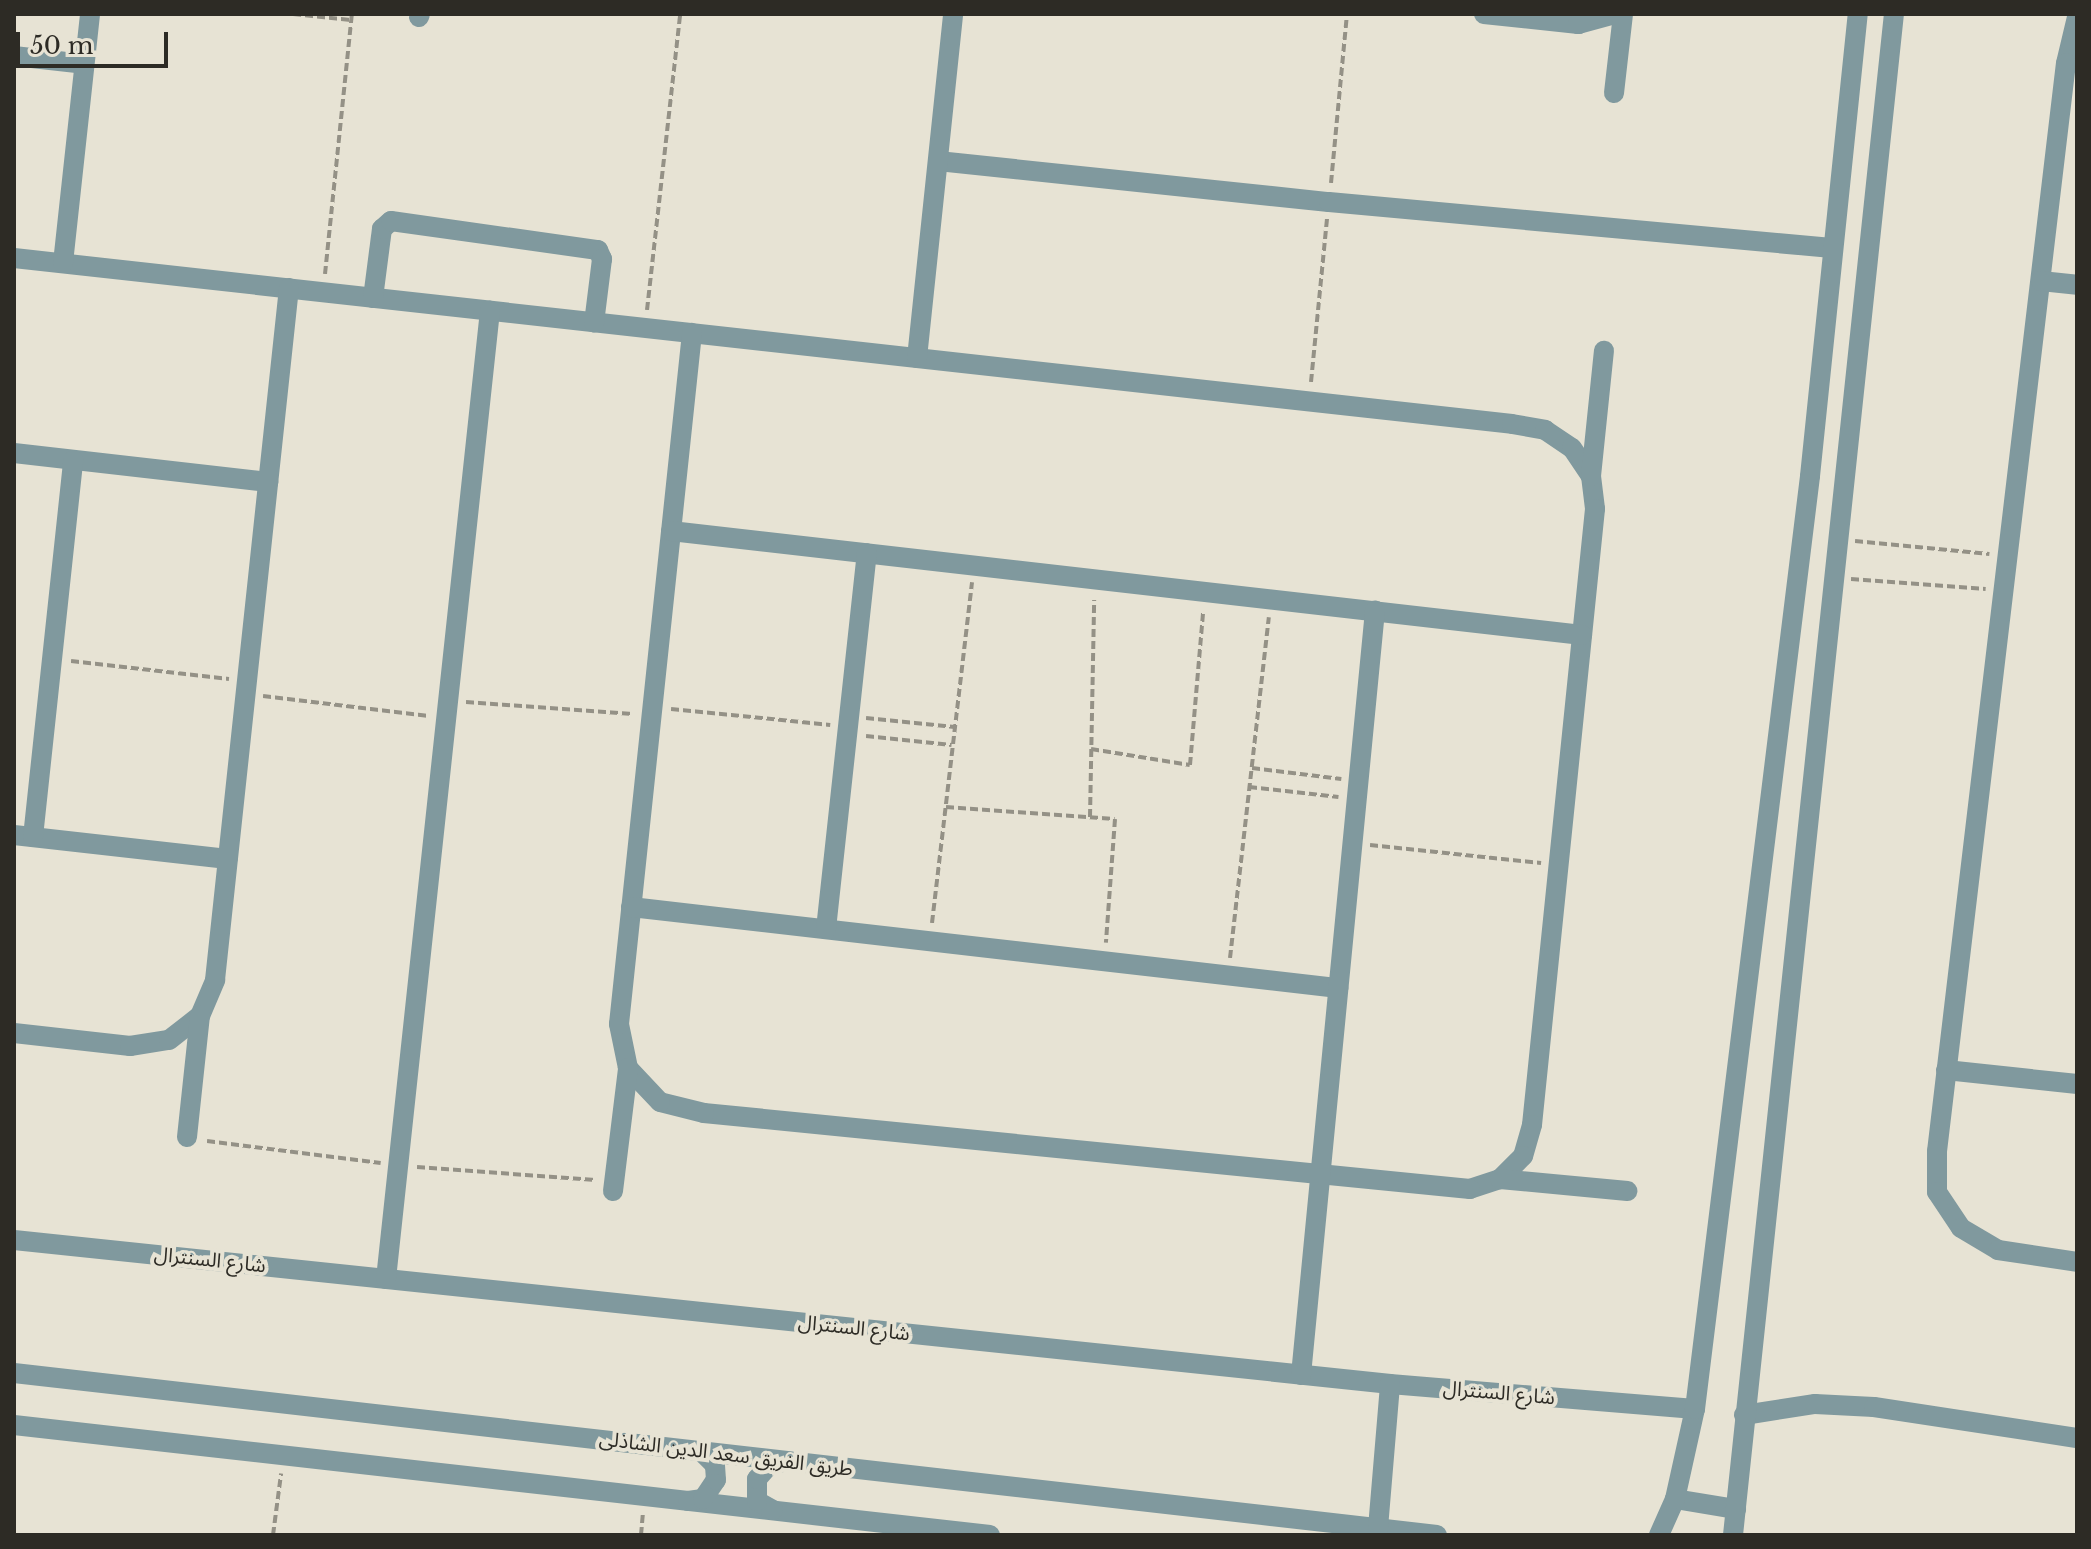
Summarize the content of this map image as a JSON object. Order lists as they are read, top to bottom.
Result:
{
  "streets": {
    "street": ["شارع السنترال", "طريق الفريق سعد الدين الشاذلى"]
  },
  "scale_bar": "50 m"
}
